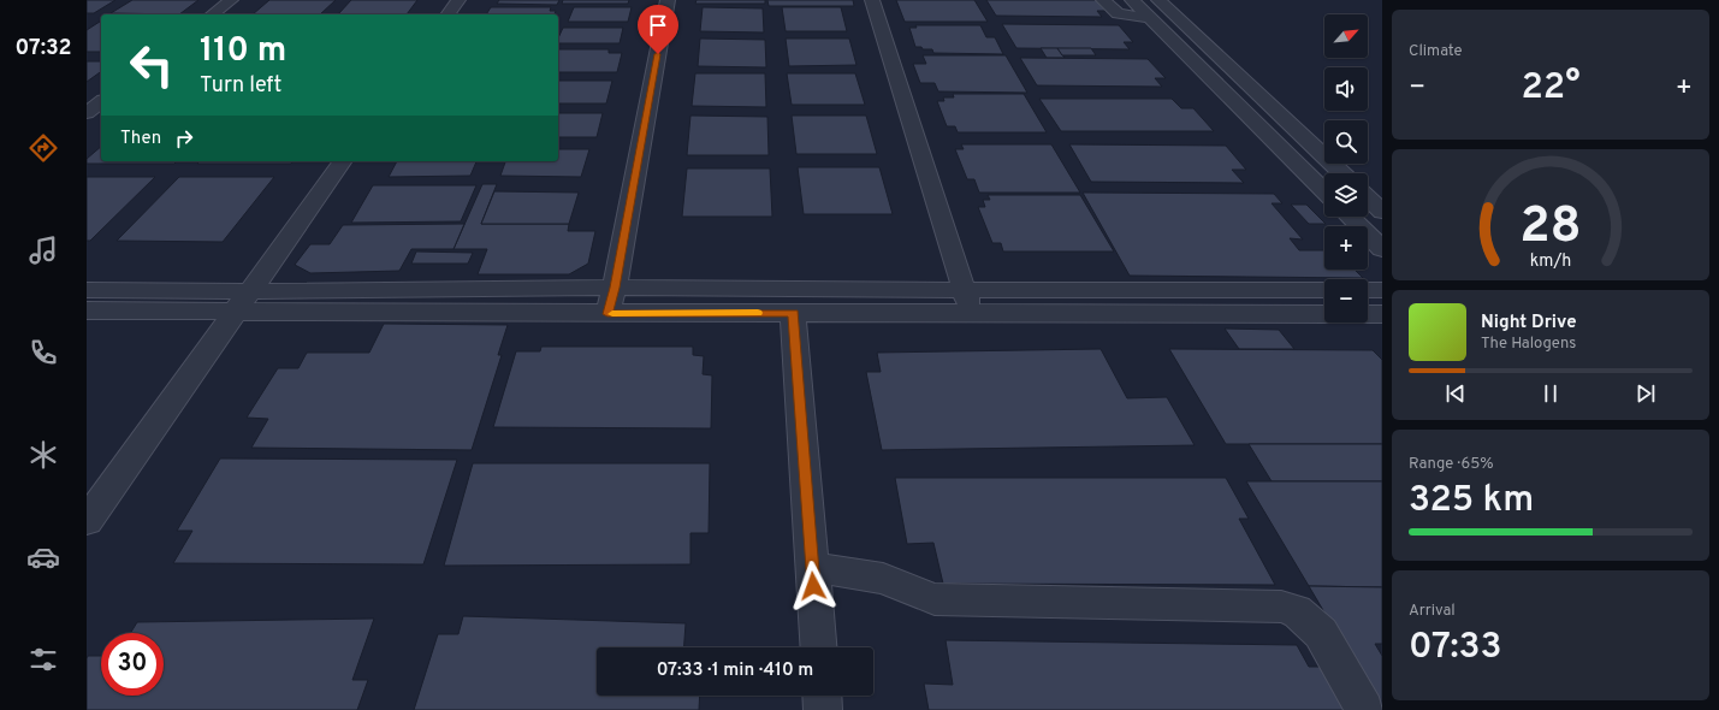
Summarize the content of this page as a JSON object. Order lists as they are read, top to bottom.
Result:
{
  "north": "top right",
  "page": {
    "tabs": "07:32",
    "tile": [
      "Climate",
      ["Range · 65%", "325 km"],
      ["Arrival", "07:33"]
    ],
    "map_buttons": ["+", "−"],
    "turn": ["110 m", "Turn left"],
    "heat": ["−", "22°", "+"],
    "then": "Then",
    "song": ["Night Drive", "The Halogens"],
    "limit": "30",
    "trip": "07:33 · 1 min · 410 m",
    "gauge": ["28", "km/h"]
  }
}
